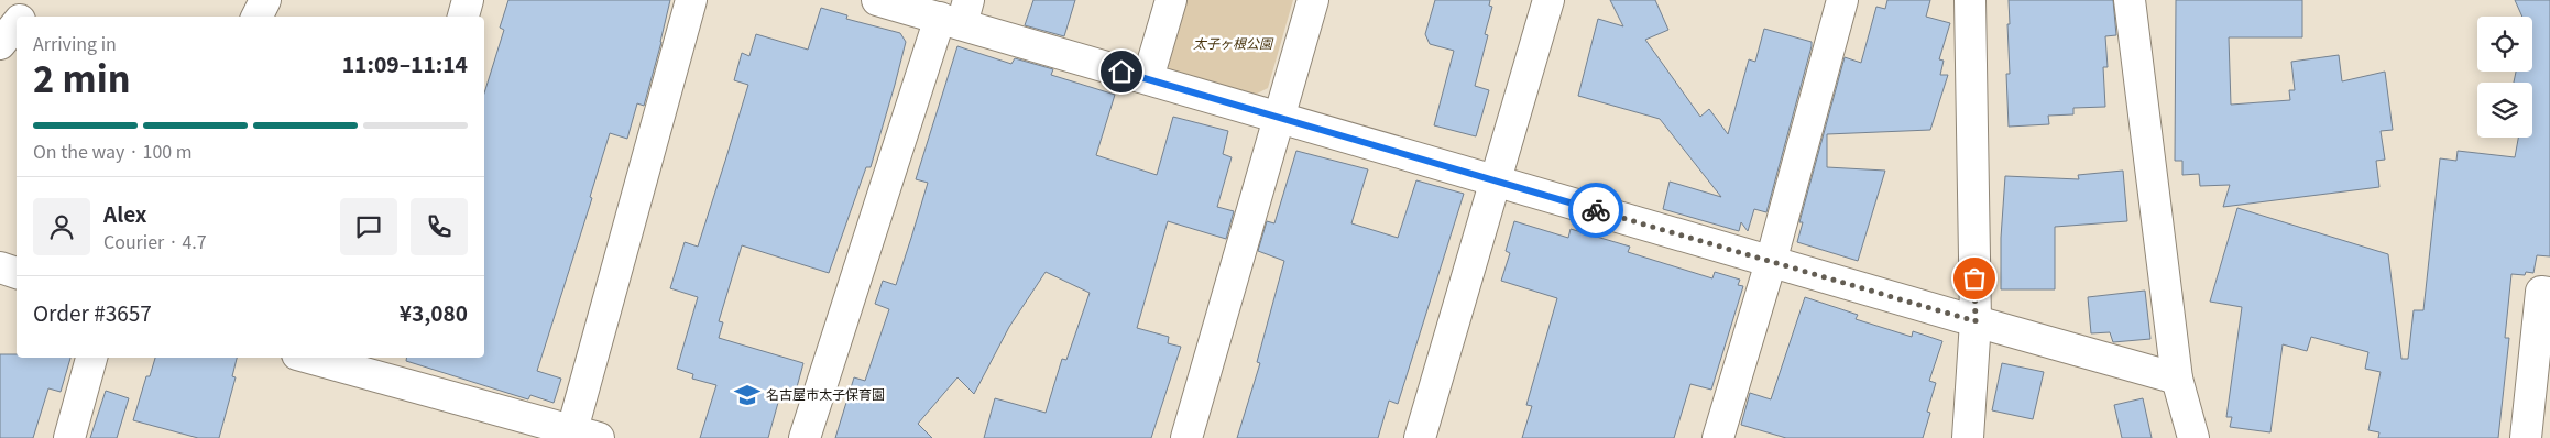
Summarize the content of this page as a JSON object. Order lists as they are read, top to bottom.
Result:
{
  "parks": ["太子ヶ根公園"],
  "places": {
    "school or university": ["名古屋市太子保育園"]
  },
  "page": {
    "heading": ["2 min", "Arriving in", "11:09–11:14"],
    "panel": [
      "Alex",
      "Courier · 4.7",
      "Order #3657",
      "¥3,080"
    ],
    "bar": "On the way · 100 m"
  }
}
